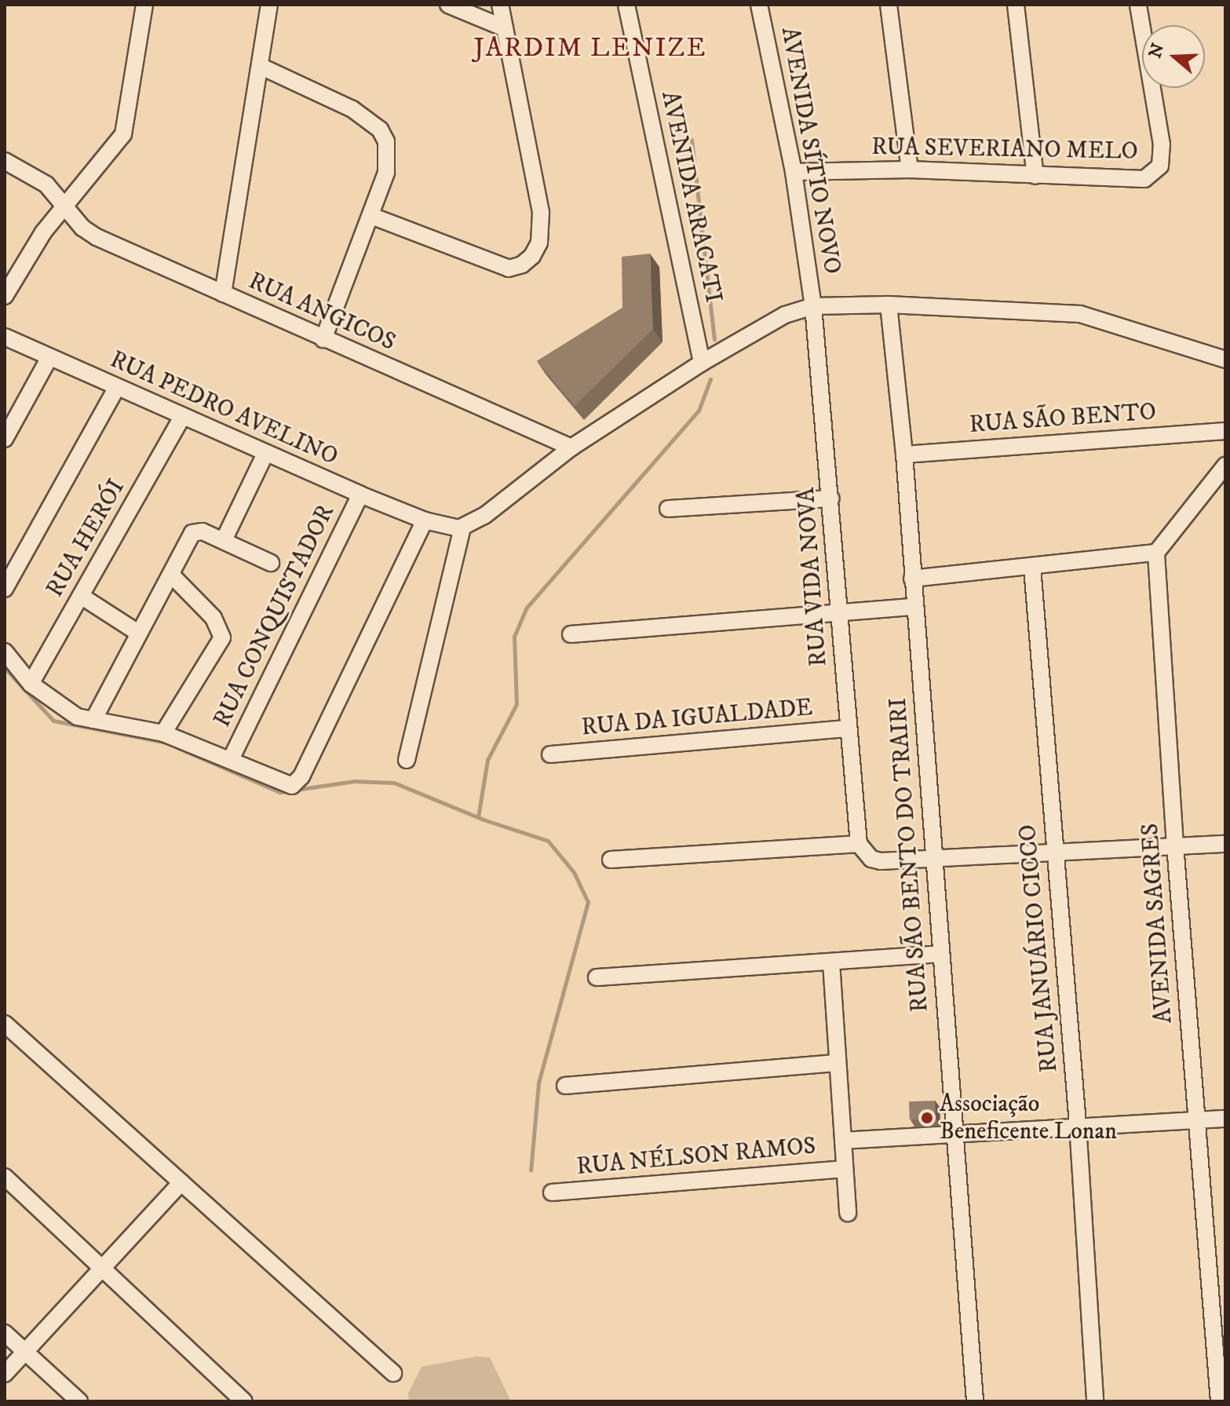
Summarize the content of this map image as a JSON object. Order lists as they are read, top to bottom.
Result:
{
  "streets": {
    "street": [
      "RUA SEVERIANO MELO",
      "AVENIDA SÍTIO NOVO",
      "AVENIDA ARACATI",
      "RUA ANGICOS",
      "RUA PEDRO AVELINO",
      "RUA SÃO BENTO",
      "RUA HERÓI",
      "RUA VIDA NOVA",
      "RUA CONQUISTADOR",
      "RUA DA IGUALDADE",
      "RUA SÃO BENTO DO TRAIRI",
      "AVENIDA SAGRES",
      "RUA JANUÁRIO CICCO",
      "RUA NÉLSON RAMOS"
    ]
  },
  "crossings": [
    ["RUA SEVERIANO MELO", "AVENIDA SÍTIO NOVO"],
    ["AVENIDA SÍTIO NOVO", "RUA VIDA NOVA"],
    ["RUA PEDRO AVELINO", "RUA HERÓI"],
    ["RUA PEDRO AVELINO", "RUA CONQUISTADOR"],
    ["RUA SÃO BENTO", "RUA SÃO BENTO DO TRAIRI"],
    ["RUA VIDA NOVA", "RUA DA IGUALDADE"]
  ],
  "districts": ["JARDIM LENIZE"],
  "places": ["Associação Beneficente Lonan"],
  "north": "left"
}
